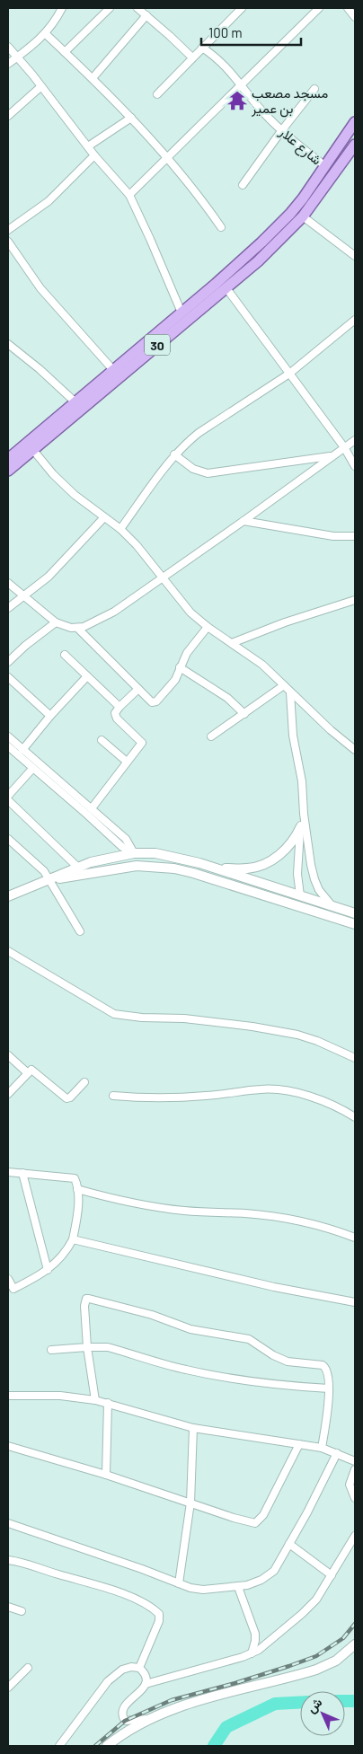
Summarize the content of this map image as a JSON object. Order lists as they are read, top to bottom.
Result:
{
  "streets": {
    "main road": ["30"],
    "street": ["شارع علار"]
  },
  "crossings": [
    ["شارع علار", "30"]
  ],
  "places": {
    "temple": ["مسجد مصعب بن عمير"]
  },
  "scale_bar": "100 m",
  "north": "top left"
}
